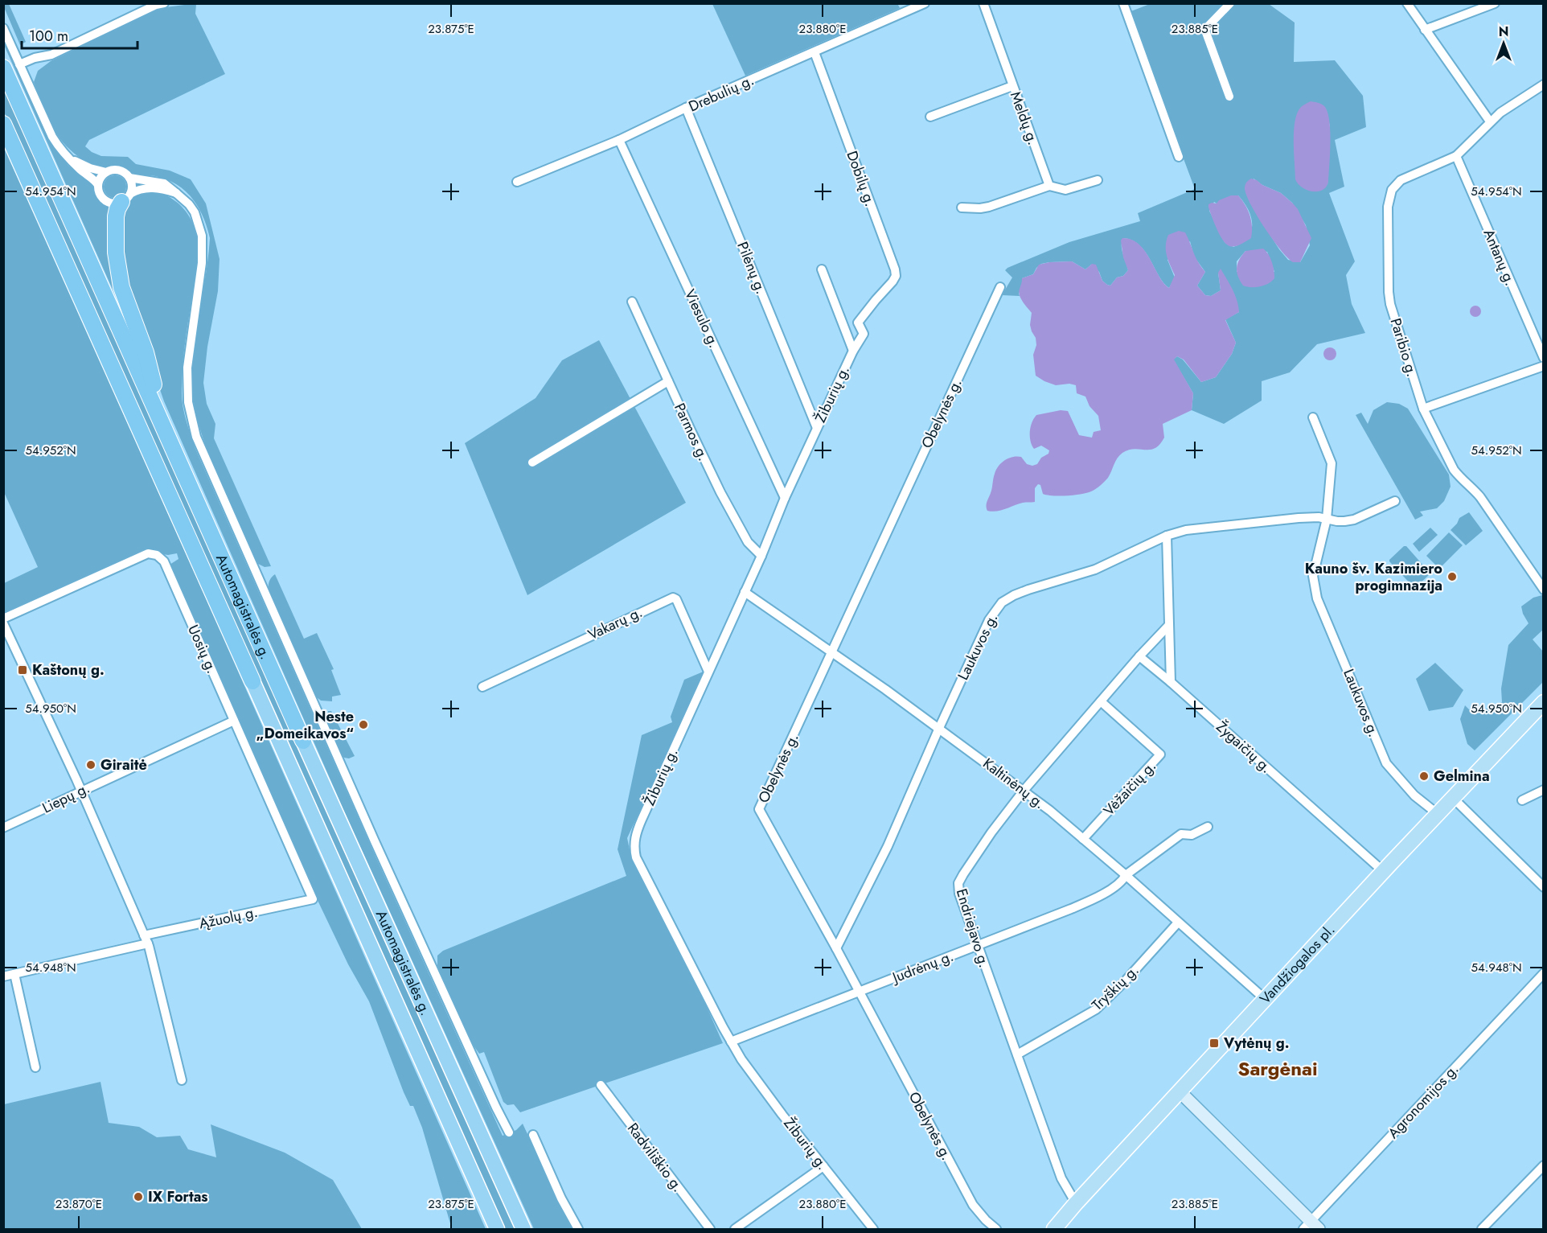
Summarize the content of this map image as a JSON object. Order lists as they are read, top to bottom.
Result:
{
  "streets": {
    "highway": ["Automagistralės g."],
    "main road": ["Vandžiogalos pl."],
    "street": [
      "Drebulių g.",
      "Meldų g.",
      "Dobilų g.",
      "Antanų g.",
      "Pilėnų g.",
      "Viesulo g.",
      "Paribio g.",
      "Žiburių g.",
      "Obelynės g.",
      "Parmos g.",
      "Vakarų g.",
      "Laukuvos g.",
      "Uosių g.",
      "Žygaičių g.",
      "Kaltinėnų g.",
      "Vėžaičių g.",
      "Liepų g.",
      "Ąžuolų g.",
      "Endriejavo g.",
      "Judrėnų g.",
      "Tryškių g.",
      "Agronomijos g.",
      "Radviliškio g."
    ]
  },
  "crossings": [
    ["Drebulių g.", "Dobilų g."],
    ["Drebulių g.", "Pilėnų g."],
    ["Drebulių g.", "Viesulo g."],
    ["Dobilų g.", "Žiburių g."],
    ["Antanų g.", "Paribio g."],
    ["Pilėnų g.", "Žiburių g."],
    ["Viesulo g.", "Žiburių g."],
    ["Žiburių g.", "Parmos g."],
    ["Žiburių g.", "Vakarų g."],
    ["Žiburių g.", "Kaltinėnų g."],
    ["Žiburių g.", "Judrėnų g."],
    ["Obelynės g.", "Laukuvos g."],
    ["Obelynės g.", "Kaltinėnų g."],
    ["Obelynės g.", "Judrėnų g."],
    ["Laukuvos g.", "Kaltinėnų g."],
    ["Laukuvos g.", "Vandžiogalos pl."],
    ["Uosių g.", "Liepų g."],
    ["Uosių g.", "Ąžuolų g."],
    ["Žygaičių g.", "Endriejavo g."],
    ["Žygaičių g.", "Vandžiogalos pl."],
    ["Kaltinėnų g.", "Vėžaičių g."],
    ["Kaltinėnų g.", "Endriejavo g."],
    ["Kaltinėnų g.", "Vandžiogalos pl."],
    ["Kaltinėnų g.", "Judrėnų g."],
    ["Kaltinėnų g.", "Tryškių g."],
    ["Vėžaičių g.", "Endriejavo g."],
    ["Endriejavo g.", "Vandžiogalos pl."],
    ["Endriejavo g.", "Judrėnų g."],
    ["Endriejavo g.", "Tryškių g."]
  ],
  "districts": ["Sargėnai"],
  "places": {
    "other": [
      "Kauno šv. Kazimiero progimnazija",
      "Neste „Domeikavos“",
      "Giraitė",
      "Gelmina",
      "IX Fortas"
    ],
    "transit": ["Kaštonų g.", "Vytėnų g."]
  },
  "scale_bar": "100 m",
  "north": "top",
  "coordinates": [
    "23.875°E",
    "23.880°E",
    "23.885°E",
    "54.954°N",
    "54.952°N",
    "54.950°N",
    "54.948°N",
    "23.870°E"
  ]
}
